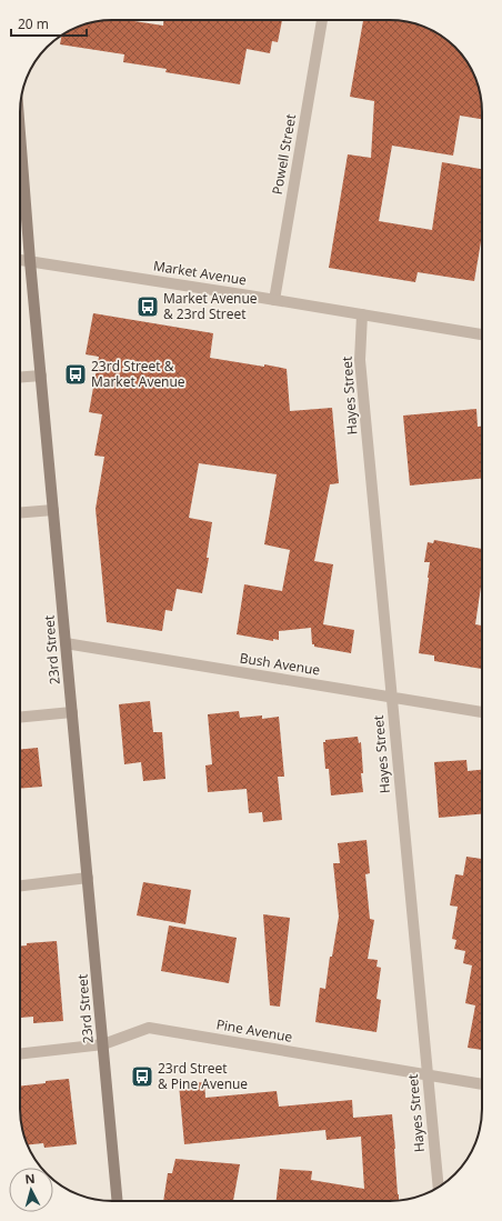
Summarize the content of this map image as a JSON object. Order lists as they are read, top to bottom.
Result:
{
  "streets": {
    "main road": ["23rd Street"],
    "street": [
      "Powell Street",
      "Market Avenue",
      "Hayes Street",
      "Bush Avenue",
      "Pine Avenue"
    ]
  },
  "crossings": [
    ["Powell Street", "Market Avenue"],
    ["Market Avenue", "Hayes Street"],
    ["Market Avenue", "23rd Street"],
    ["Hayes Street", "Bush Avenue"],
    ["Hayes Street", "Pine Avenue"],
    ["23rd Street", "Bush Avenue"],
    ["23rd Street", "Pine Avenue"]
  ],
  "places": {
    "bus stop": ["Market Avenue & 23rd Street", "23rd Street & Market Avenue", "23rd Street & Pine Avenue"]
  },
  "scale_bar": "20 m",
  "north": "top"
}
